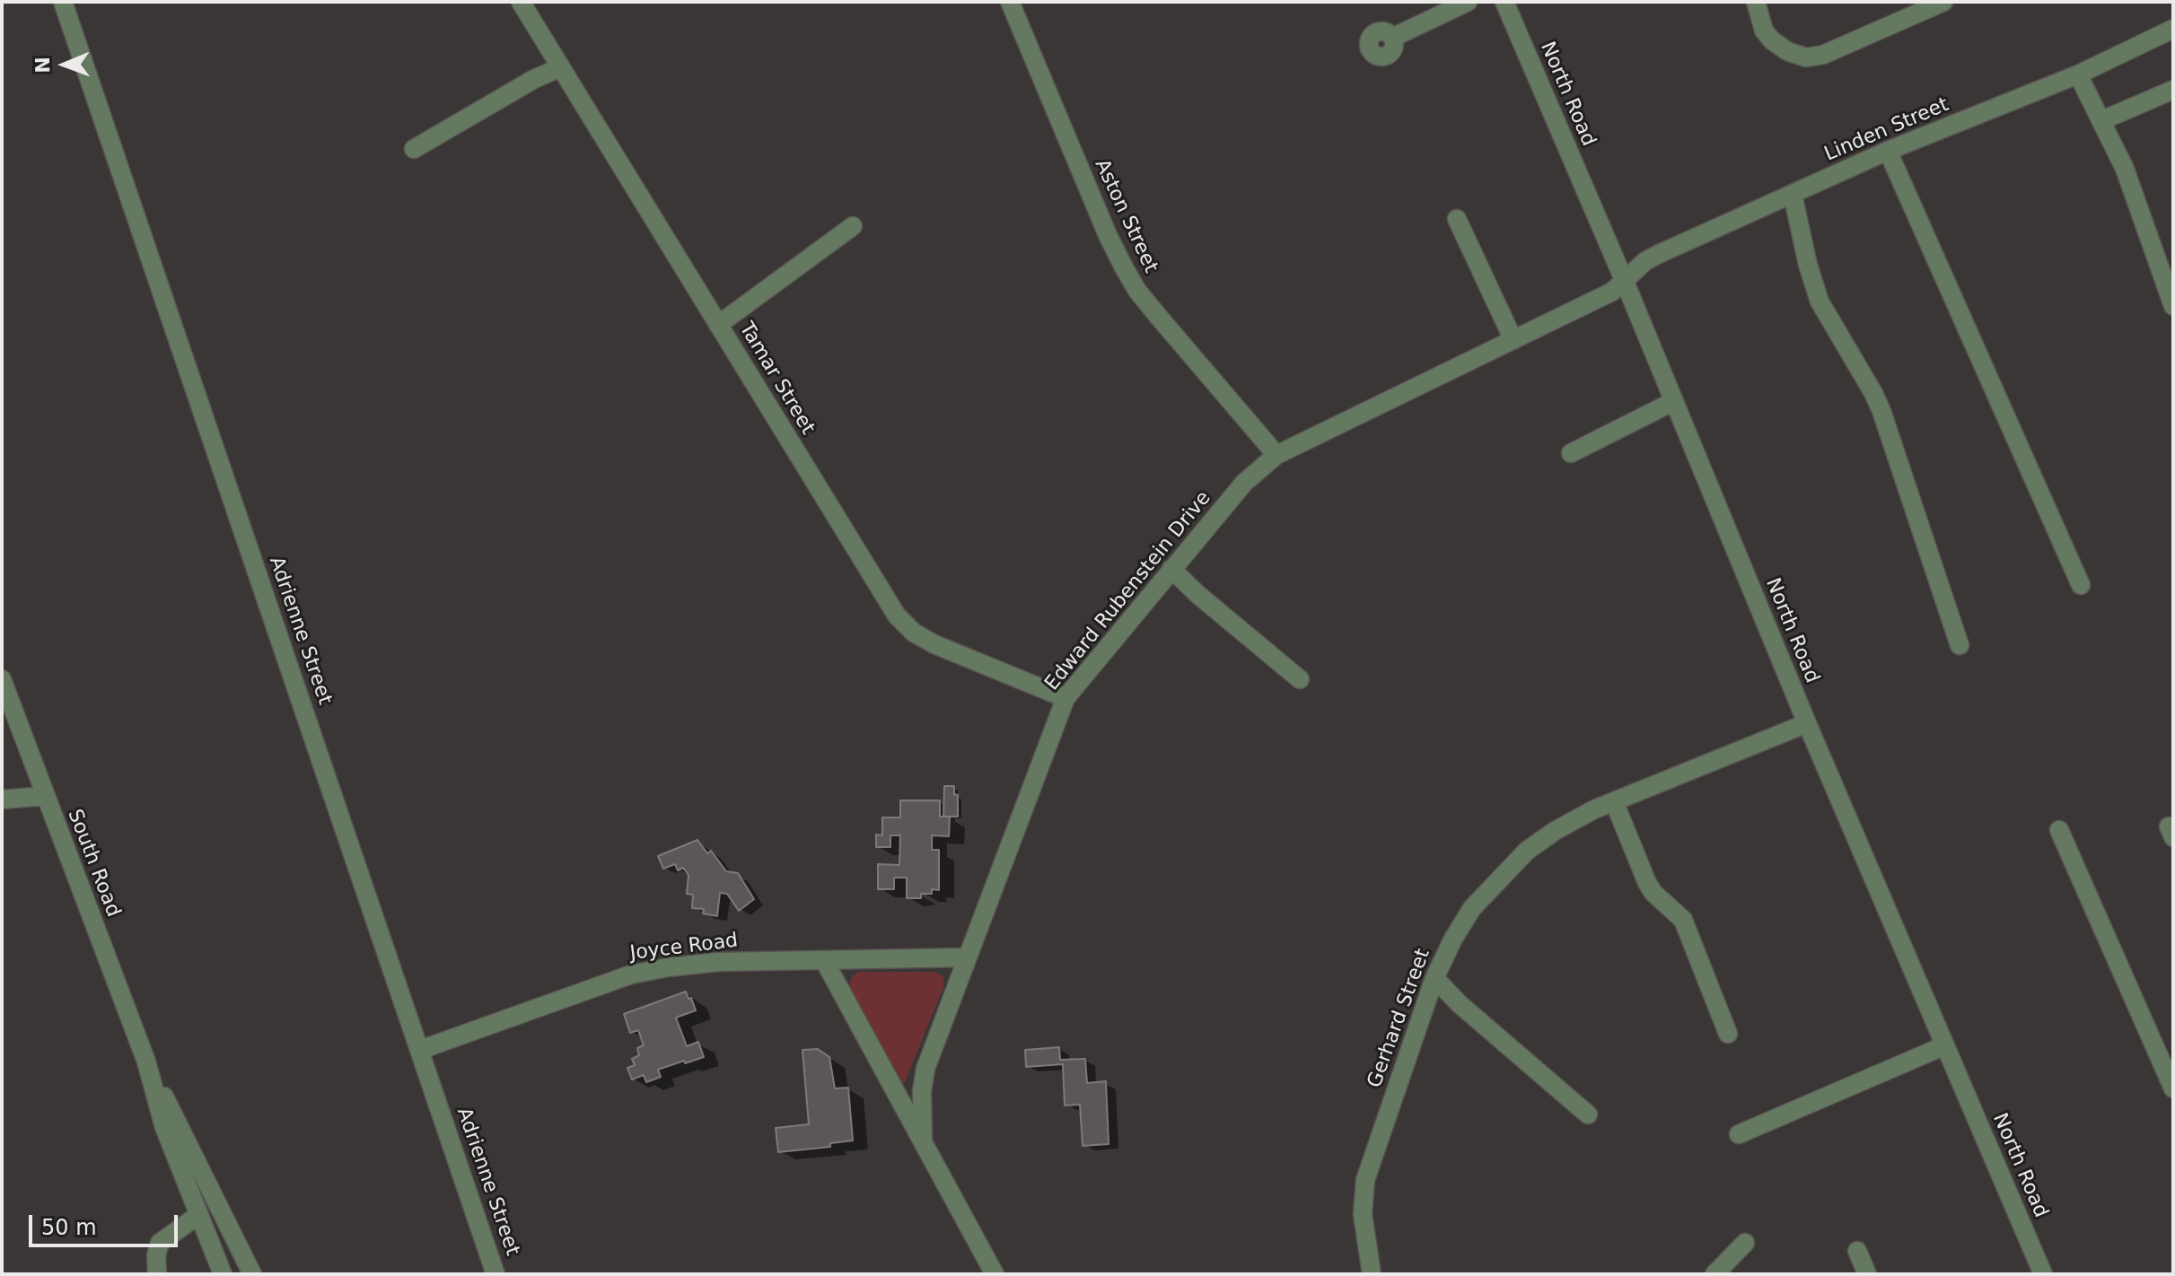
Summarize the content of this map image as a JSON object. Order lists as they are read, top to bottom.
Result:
{
  "streets": {
    "street": [
      "North Road",
      "Linden Street",
      "Aston Street",
      "Tamar Street",
      "Edward Rubenstein Drive",
      "Adrienne Street",
      "South Road",
      "Joyce Road",
      "Gerhard Street"
    ]
  },
  "crossings": [
    ["North Road", "Linden Street"],
    ["North Road", "Edward Rubenstein Drive"],
    ["North Road", "Gerhard Street"],
    ["Linden Street", "Edward Rubenstein Drive"],
    ["Aston Street", "Edward Rubenstein Drive"],
    ["Tamar Street", "Edward Rubenstein Drive"],
    ["Edward Rubenstein Drive", "Joyce Road"],
    ["Adrienne Street", "Joyce Road"]
  ],
  "scale_bar": "50 m",
  "north": "left"
}
